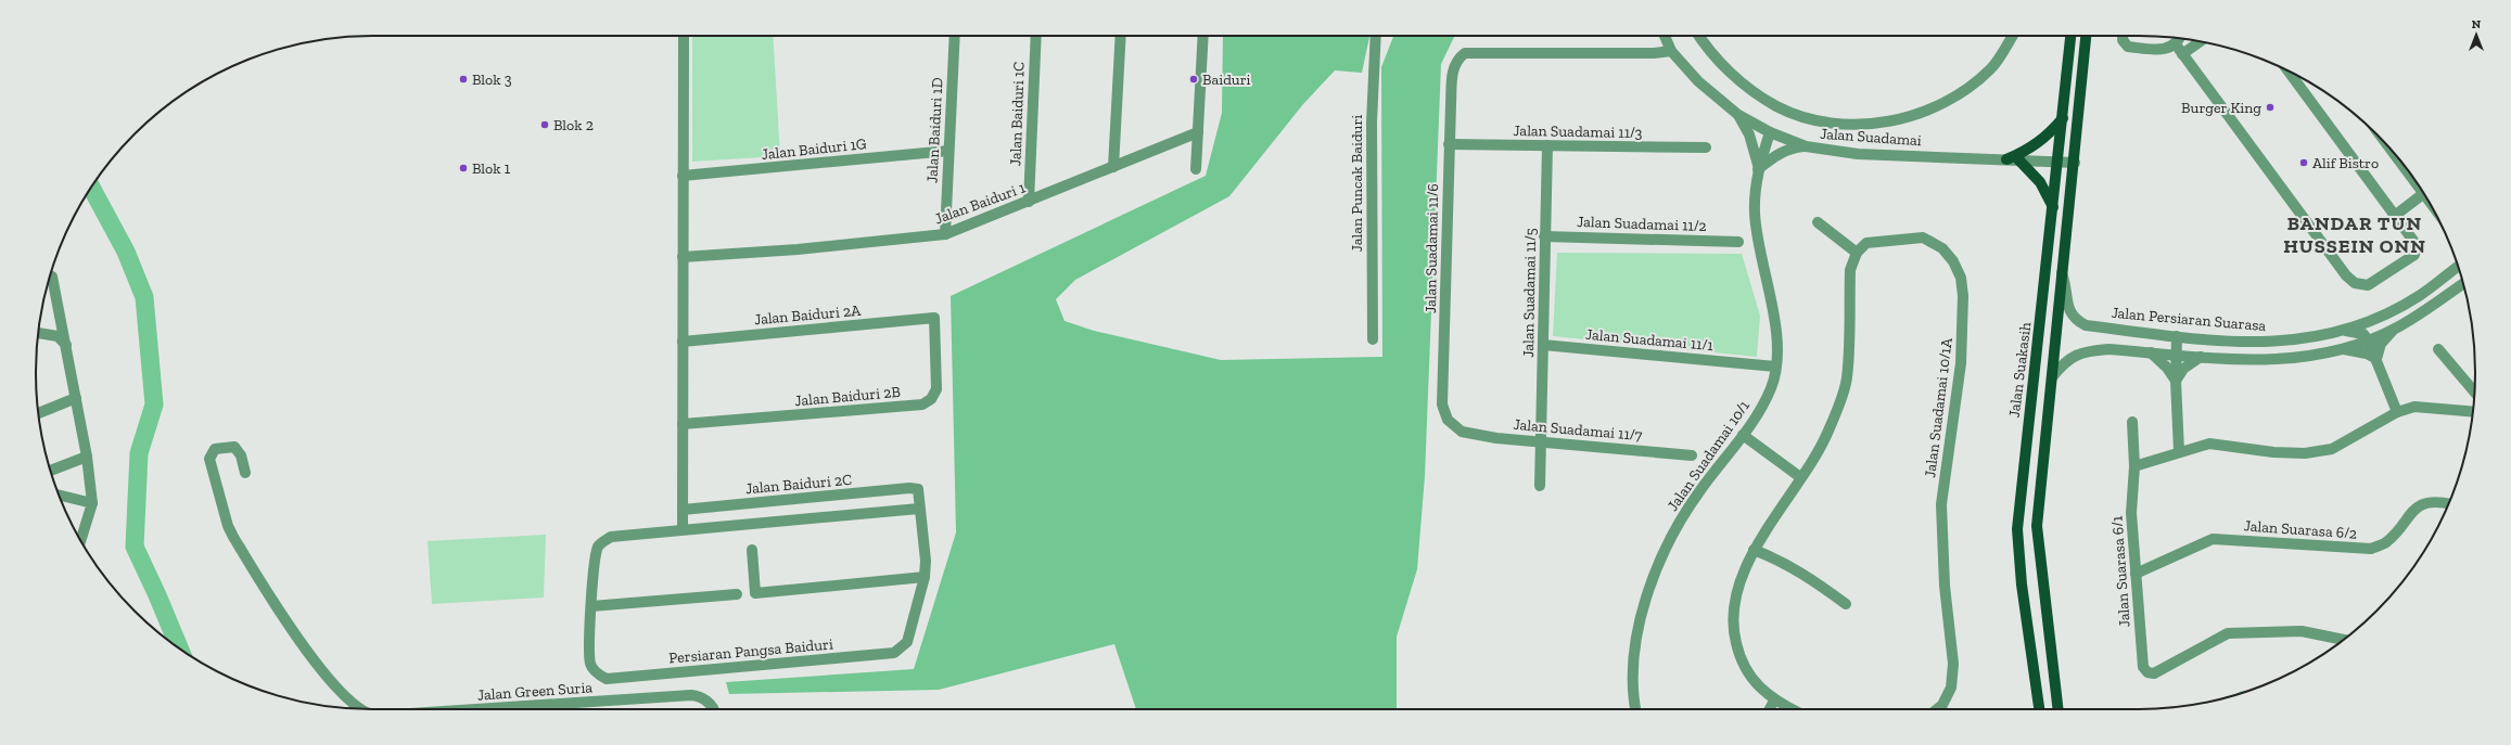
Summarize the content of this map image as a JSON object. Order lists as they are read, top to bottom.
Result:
{
  "streets": {
    "main road": ["Jalan Suakasih"],
    "street": [
      "Jalan Baiduri 1C",
      "Jalan Baiduri 1D",
      "Jalan Suadamai 11/3",
      "Jalan Suadamai",
      "Jalan Baiduri 1G",
      "Jalan Puncak Baiduri",
      "Jalan Baiduri 1",
      "Jalan Suadamai 11/2",
      "Jalan Suadamai 11/6",
      "Jalan Suadamai 11/5",
      "Jalan Baiduri 2A",
      "Jalan Persiaran Suarasa",
      "Jalan Suadamai 11/1",
      "Jalan Baiduri 2B",
      "Jalan Suadamai 10/1A",
      "Jalan Suadamai 11/7",
      "Jalan Suadamai 10/1",
      "Jalan Baiduri 2C",
      "Jalan Suarasa 6/2",
      "Jalan Suarasa 6/1",
      "Persiaran Pangsa Baiduri",
      "Jalan Green Suria"
    ]
  },
  "crossings": [
    ["Jalan Baiduri 1C", "Jalan Baiduri 1"],
    ["Jalan Baiduri 1D", "Jalan Baiduri 1G"],
    ["Jalan Baiduri 1D", "Jalan Baiduri 1"],
    ["Jalan Suadamai 11/3", "Jalan Suadamai 11/6"],
    ["Jalan Suadamai 11/3", "Jalan Suadamai 11/5"],
    ["Jalan Suadamai", "Jalan Suadamai 11/6"],
    ["Jalan Suadamai", "Jalan Suakasih"],
    ["Jalan Suadamai", "Jalan Suadamai 10/1"],
    ["Jalan Suadamai 11/2", "Jalan Suadamai 11/5"],
    ["Jalan Suadamai 11/6", "Jalan Suadamai 11/7"],
    ["Jalan Suadamai 11/5", "Jalan Suadamai 11/1"],
    ["Jalan Suadamai 11/5", "Jalan Suadamai 11/7"],
    ["Jalan Baiduri 2A", "Jalan Baiduri 2B"],
    ["Jalan Persiaran Suarasa", "Jalan Suakasih"],
    ["Jalan Suadamai 11/1", "Jalan Suadamai 10/1"],
    ["Jalan Suarasa 6/2", "Jalan Suarasa 6/1"]
  ],
  "districts": ["BANDAR TUN HUSSEIN ONN"],
  "places": [
    "Blok 3",
    "Baiduri",
    "Burger King",
    "Blok 2",
    "Alif Bistro",
    "Blok 1"
  ],
  "north": "top"
}
